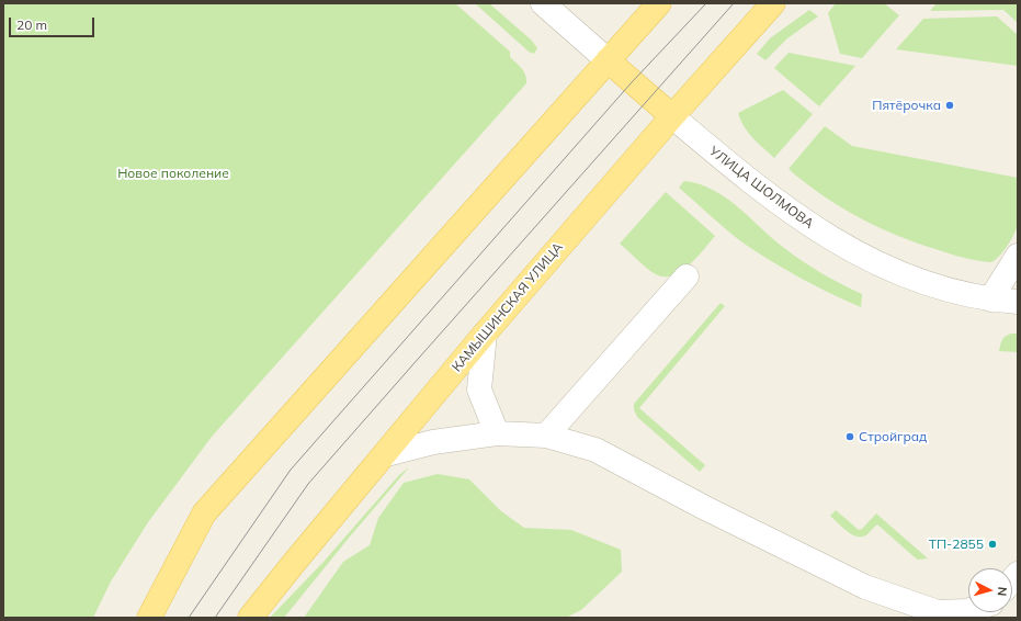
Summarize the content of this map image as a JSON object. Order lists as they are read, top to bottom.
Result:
{
  "streets": {
    "main road": ["УЛИЦА ШОЛМОВА", "КАМЫШИНСКАЯ УЛИЦА"]
  },
  "crossings": [
    ["УЛИЦА ШОЛМОВА", "КАМЫШИНСКАЯ УЛИЦА"]
  ],
  "parks": ["Новое поколение"],
  "places": ["Пятёрочка", "Стройград", "ТП-2855"],
  "scale_bar": "20 m",
  "north": "right"
}
